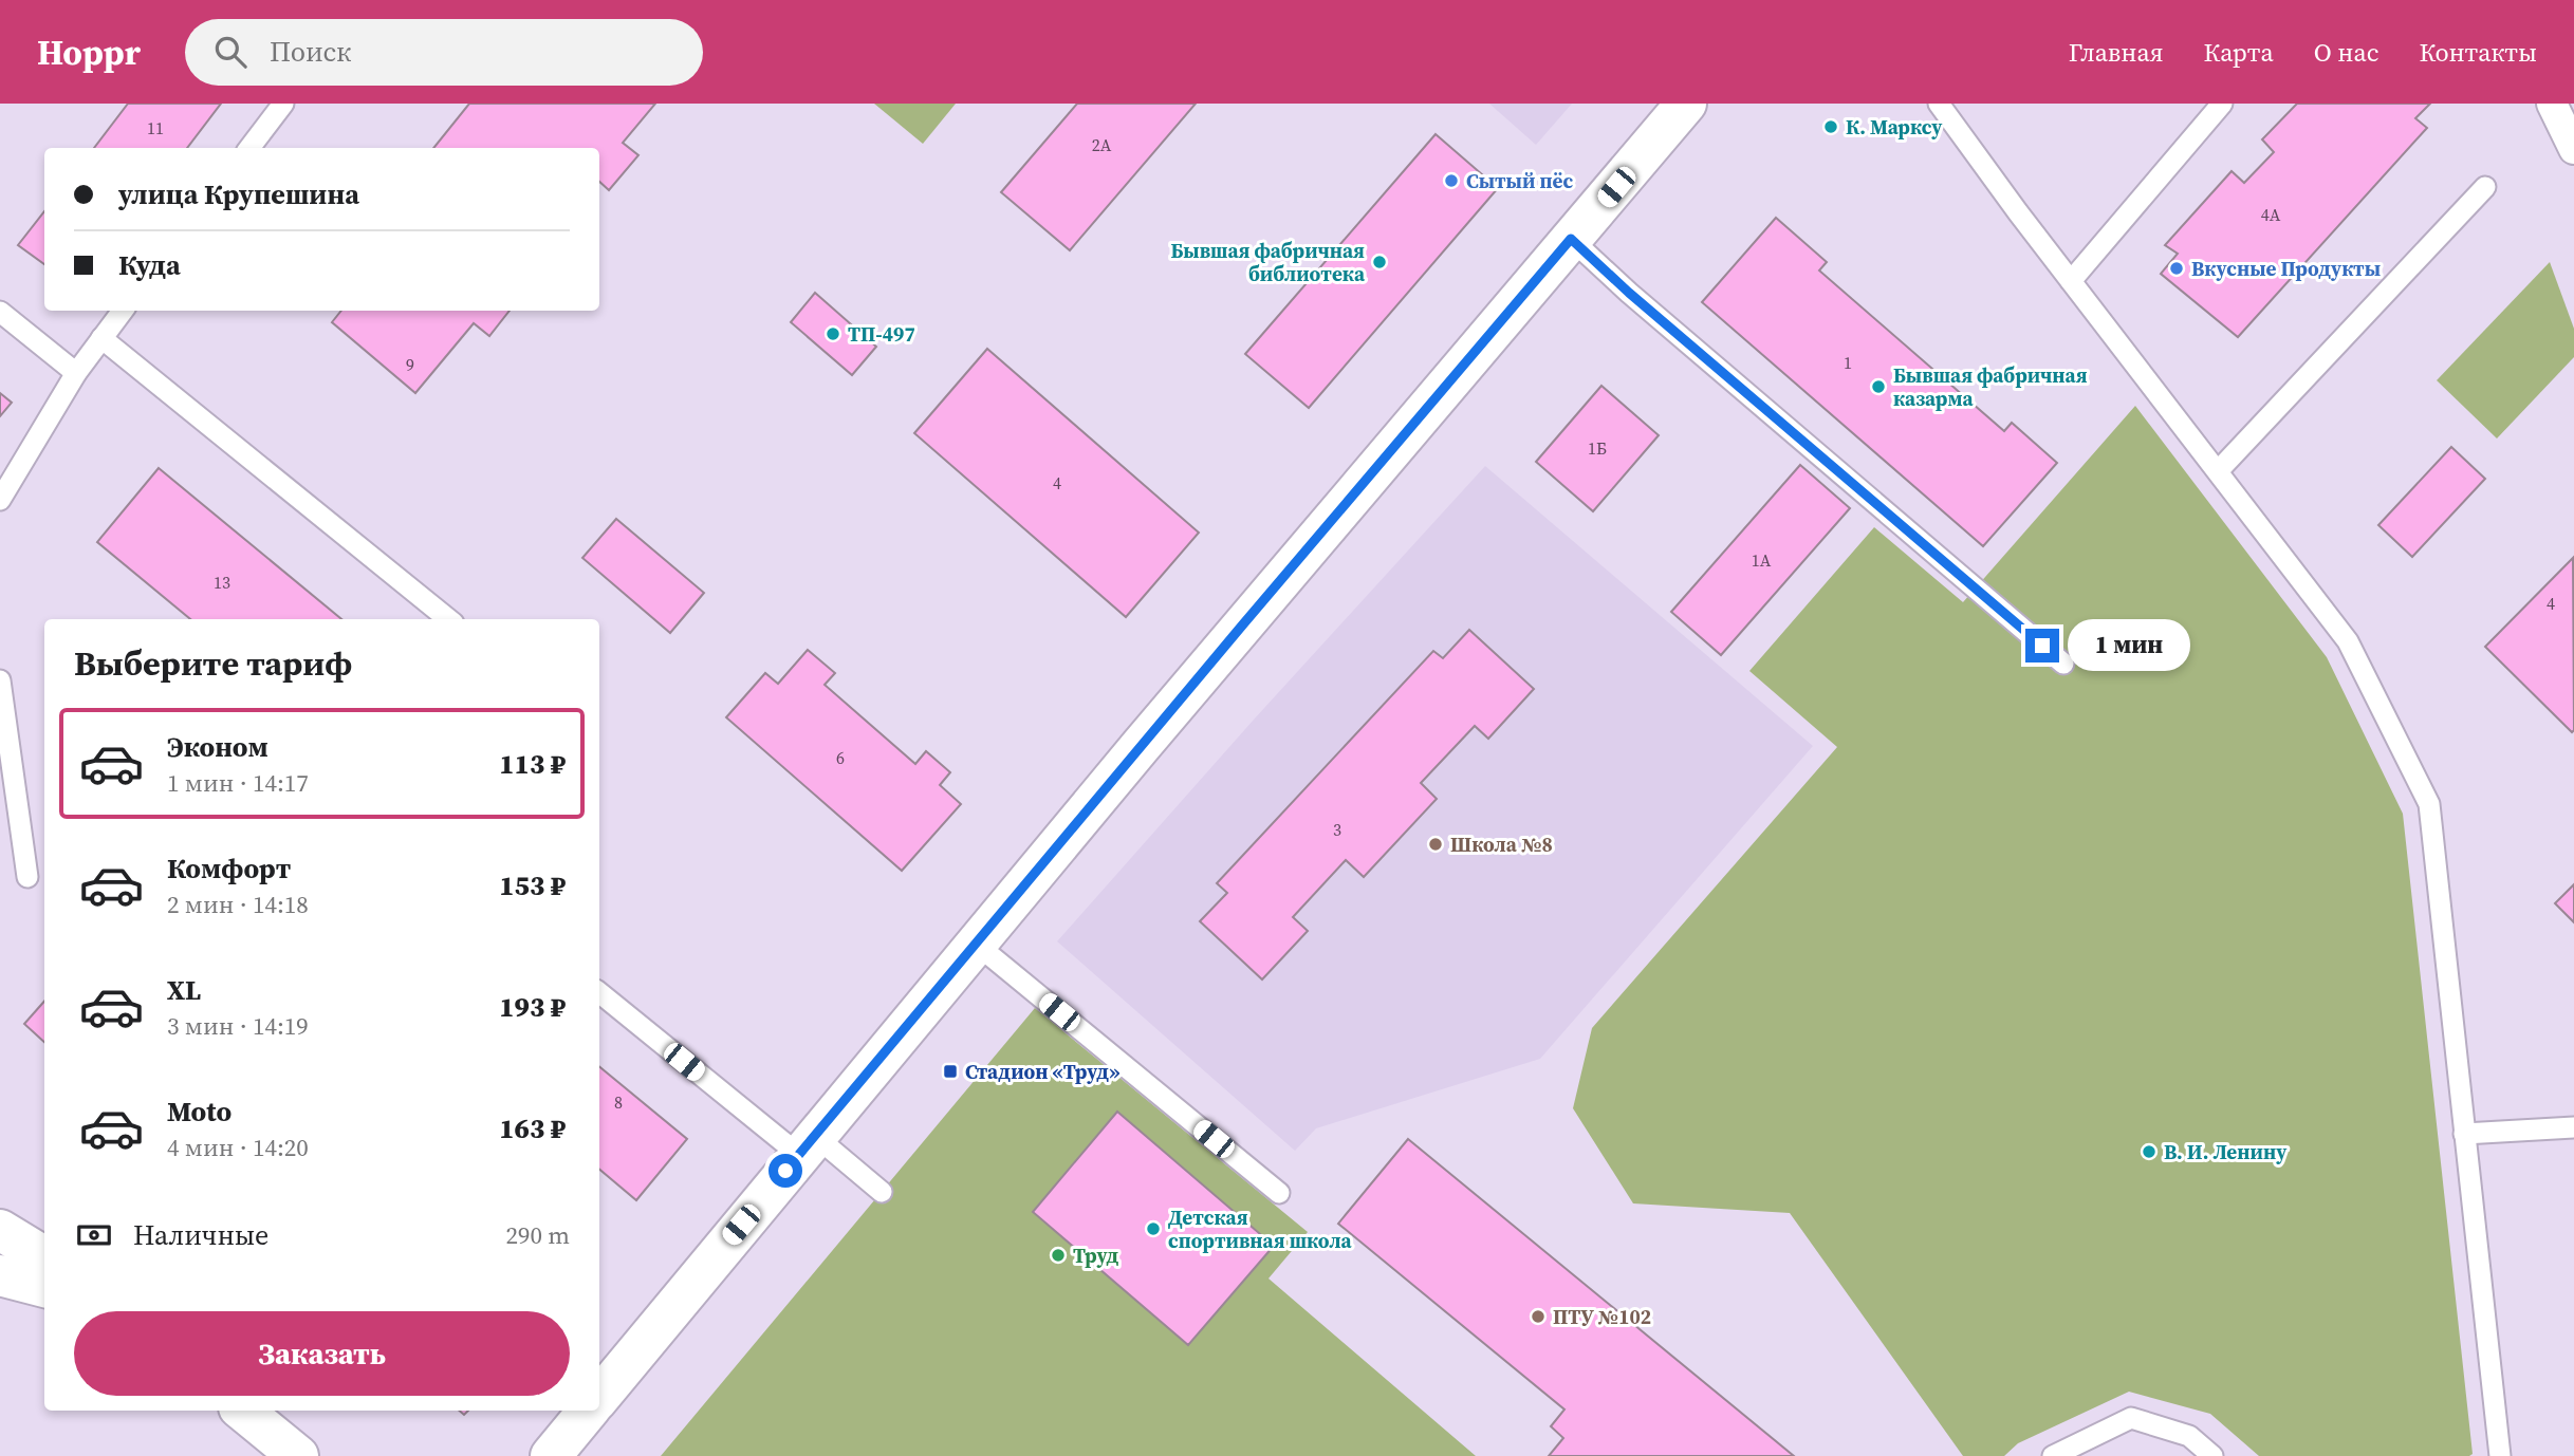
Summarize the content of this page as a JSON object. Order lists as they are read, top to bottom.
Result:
{
  "places": {
    "other": [
      "К. Марксу",
      "Сытый пёс",
      "Бывшая фабричная библиотека",
      "Вкусные Продукты",
      "ТП-497",
      "Бывшая фабричная казарма",
      "Школа №8",
      "В. И. Ленину",
      "Детская спортивная школа",
      "Труд",
      "ПТУ №102"
    ],
    "transit": ["Стадион «Труд»"]
  },
  "house_numbers": [
    "11",
    "2А",
    "4А",
    "1",
    "9",
    "1Б",
    "4",
    "1А",
    "13",
    "4",
    "6",
    "3",
    "8"
  ],
  "page": {
    "header": "Hoppr",
    "search": "Поиск",
    "nav": [
      "Главная",
      "Карта",
      "О нас",
      "Контакты"
    ],
    "banner": ["улица Крупешина", "Куда"],
    "bubble": "1 мин",
    "heading": "Выберите тариф",
    "list": [
      {
        "name": "Эконом",
        "note": "1 мин · 14:17",
        "value": "113 ₽"
      },
      {
        "name": "Комфорт",
        "note": "2 мин · 14:18",
        "value": "153 ₽"
      },
      {
        "name": "XL",
        "note": "3 мин · 14:19",
        "value": "193 ₽"
      },
      {
        "name": "Moto",
        "note": "4 мин · 14:20",
        "value": "163 ₽"
      }
    ],
    "pay": ["Наличные", "290 m"],
    "buttons": "Заказать"
  }
}
